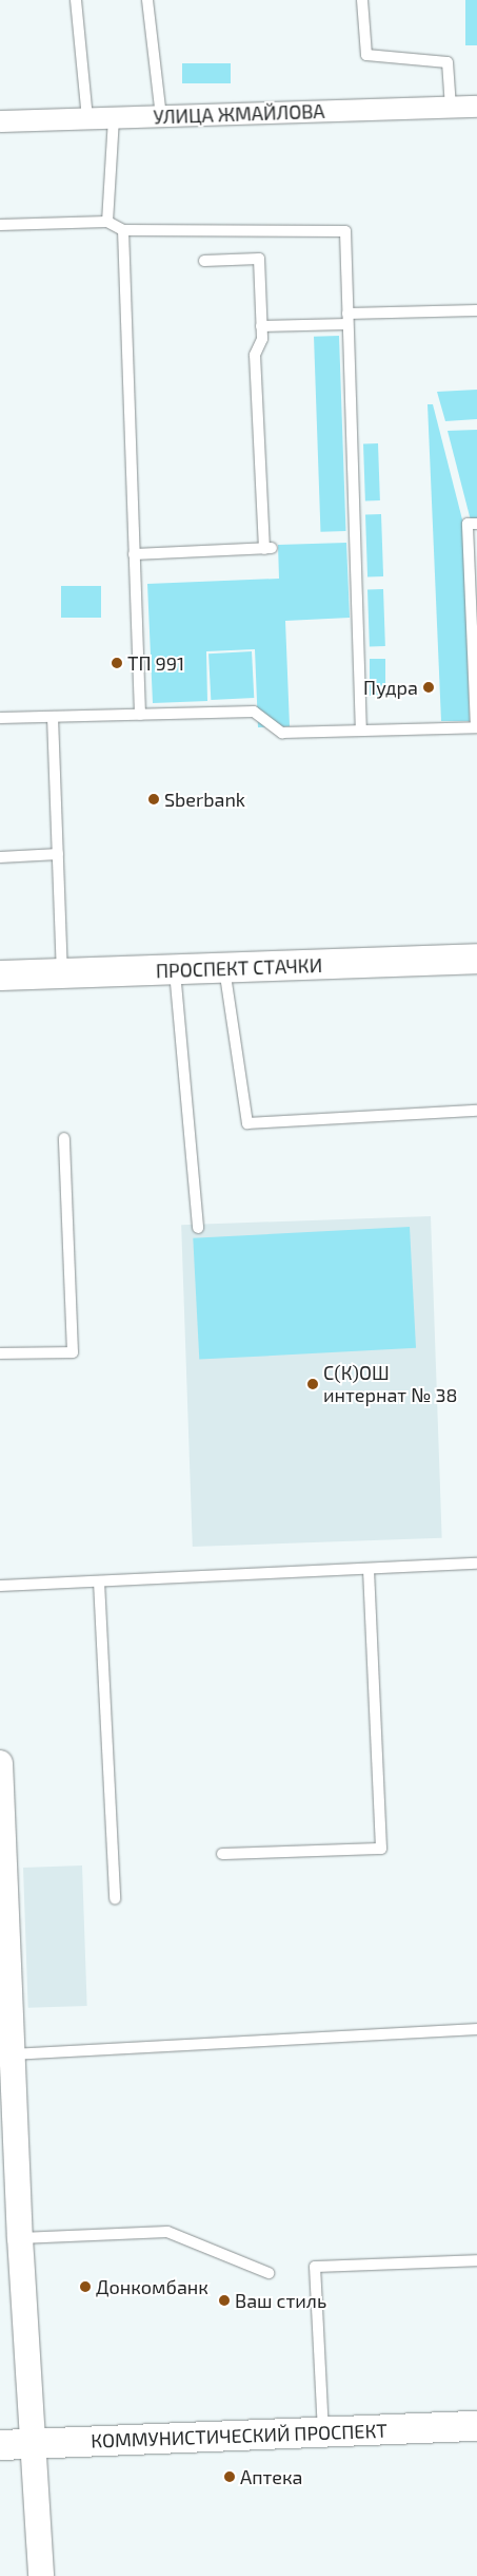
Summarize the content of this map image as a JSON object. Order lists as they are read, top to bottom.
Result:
{
  "streets": {
    "main road": ["ПРОСПЕКТ СТАЧКИ", "КОММУНИСТИЧЕСКИЙ ПРОСПЕКТ"],
    "street": ["УЛИЦА ЖМАЙЛОВА"]
  },
  "places": [
    "ТП 991",
    "Пудра",
    "Sberbank",
    "С(К)ОШ интернат № 38",
    "Донкомбанк",
    "Ваш стиль",
    "Аптека"
  ]
}
